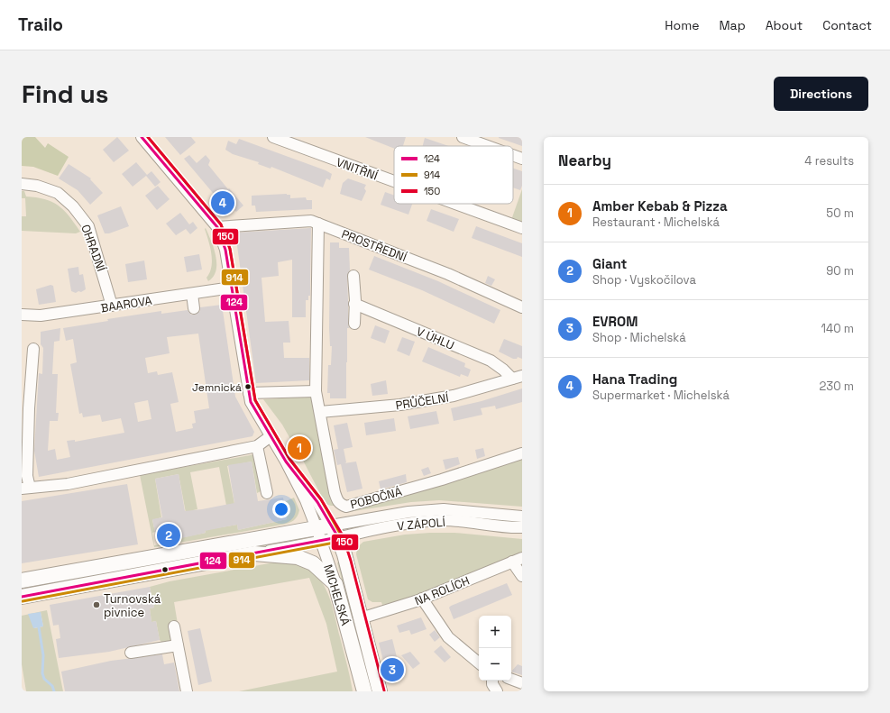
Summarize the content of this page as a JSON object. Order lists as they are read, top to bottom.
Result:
{
  "streets": {
    "main road": ["MICHELSKÁ"],
    "street": [
      "VNITŘNÍ",
      "PROSTŘEDNÍ",
      "OHRADNÍ",
      "BAAROVA",
      "V ÚHLU",
      "PRŮČELNÍ",
      "POBOČNÁ",
      "V ZÁPOLÍ",
      "NA ROLÍCH"
    ]
  },
  "crossings": [
    ["PROSTŘEDNÍ", "POBOČNÁ"],
    ["PROSTŘEDNÍ", "MICHELSKÁ"],
    ["OHRADNÍ", "BAAROVA"],
    ["BAAROVA", "MICHELSKÁ"],
    ["V ÚHLU", "PRŮČELNÍ"],
    ["PRŮČELNÍ", "POBOČNÁ"],
    ["V ZÁPOLÍ", "MICHELSKÁ"],
    ["NA ROLÍCH", "MICHELSKÁ"]
  ],
  "places": ["Jemnická", "Turnovská pivnice"],
  "lines": ["transit line 124", "transit line 914", "transit line 150"],
  "legend": ["124", "914", "150"],
  "page": {
    "header": "Trailo",
    "nav": [
      "Home",
      "Map",
      "About",
      "Contact"
    ],
    "buttons": "Directions",
    "title": "Find us",
    "heading": ["Nearby", "4 results"],
    "list": [
      {
        "mark": "1",
        "name": "Amber Kebab & Pizza",
        "note": "Restaurant · Michelská",
        "value": "50 m"
      },
      {
        "mark": "2",
        "name": "Giant",
        "note": "Shop · Vyskočilova",
        "value": "90 m"
      },
      {
        "mark": "3",
        "name": "EVROM",
        "note": "Shop · Michelská",
        "value": "140 m"
      },
      {
        "mark": "4",
        "name": "Hana Trading",
        "note": "Supermarket · Michelská",
        "value": "230 m"
      }
    ],
    "pins": [
      "4",
      "1",
      "2",
      "3"
    ],
    "map_buttons": ["+", "−"]
  }
}
